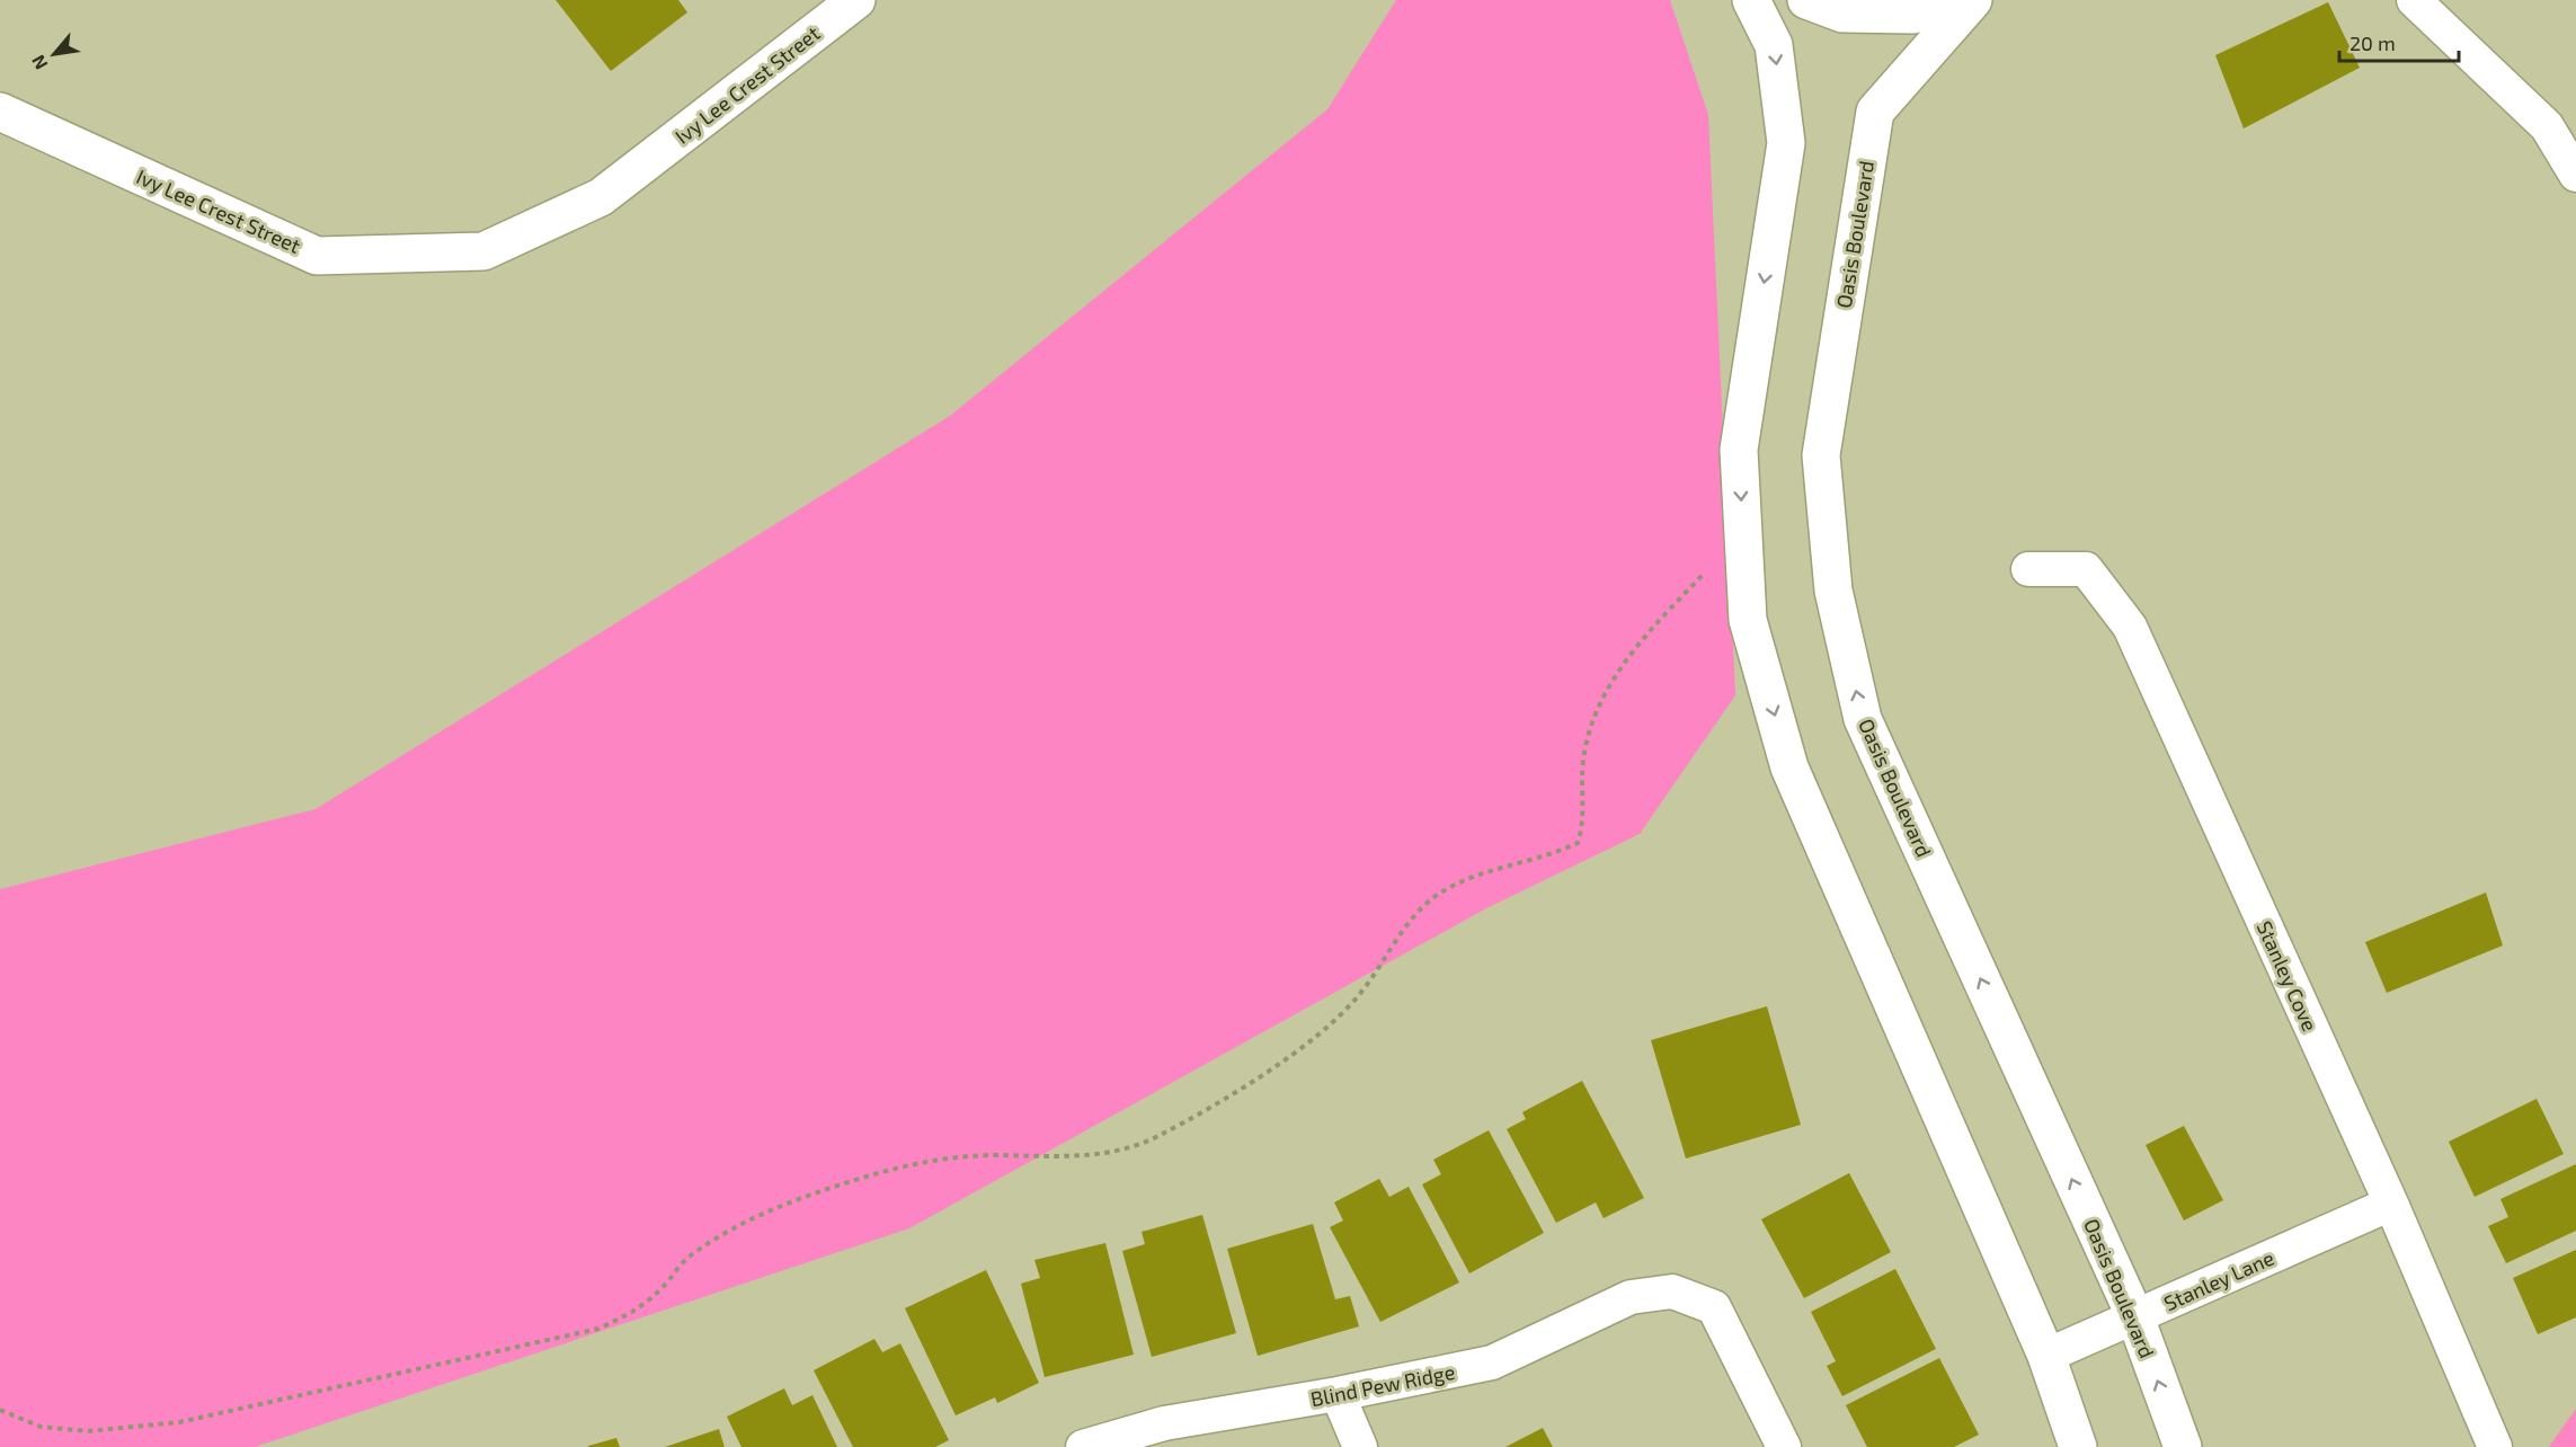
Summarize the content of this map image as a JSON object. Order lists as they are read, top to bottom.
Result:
{
  "streets": {
    "main road": ["Ivy Lee Crest Street", "Oasis Boulevard"],
    "street": ["Stanley Cove", "Stanley Lane", "Blind Pew Ridge"]
  },
  "crossings": [
    ["Oasis Boulevard", "Stanley Lane"],
    ["Stanley Cove", "Stanley Lane"]
  ],
  "scale_bar": "20 m",
  "north": "bottom left"
}
